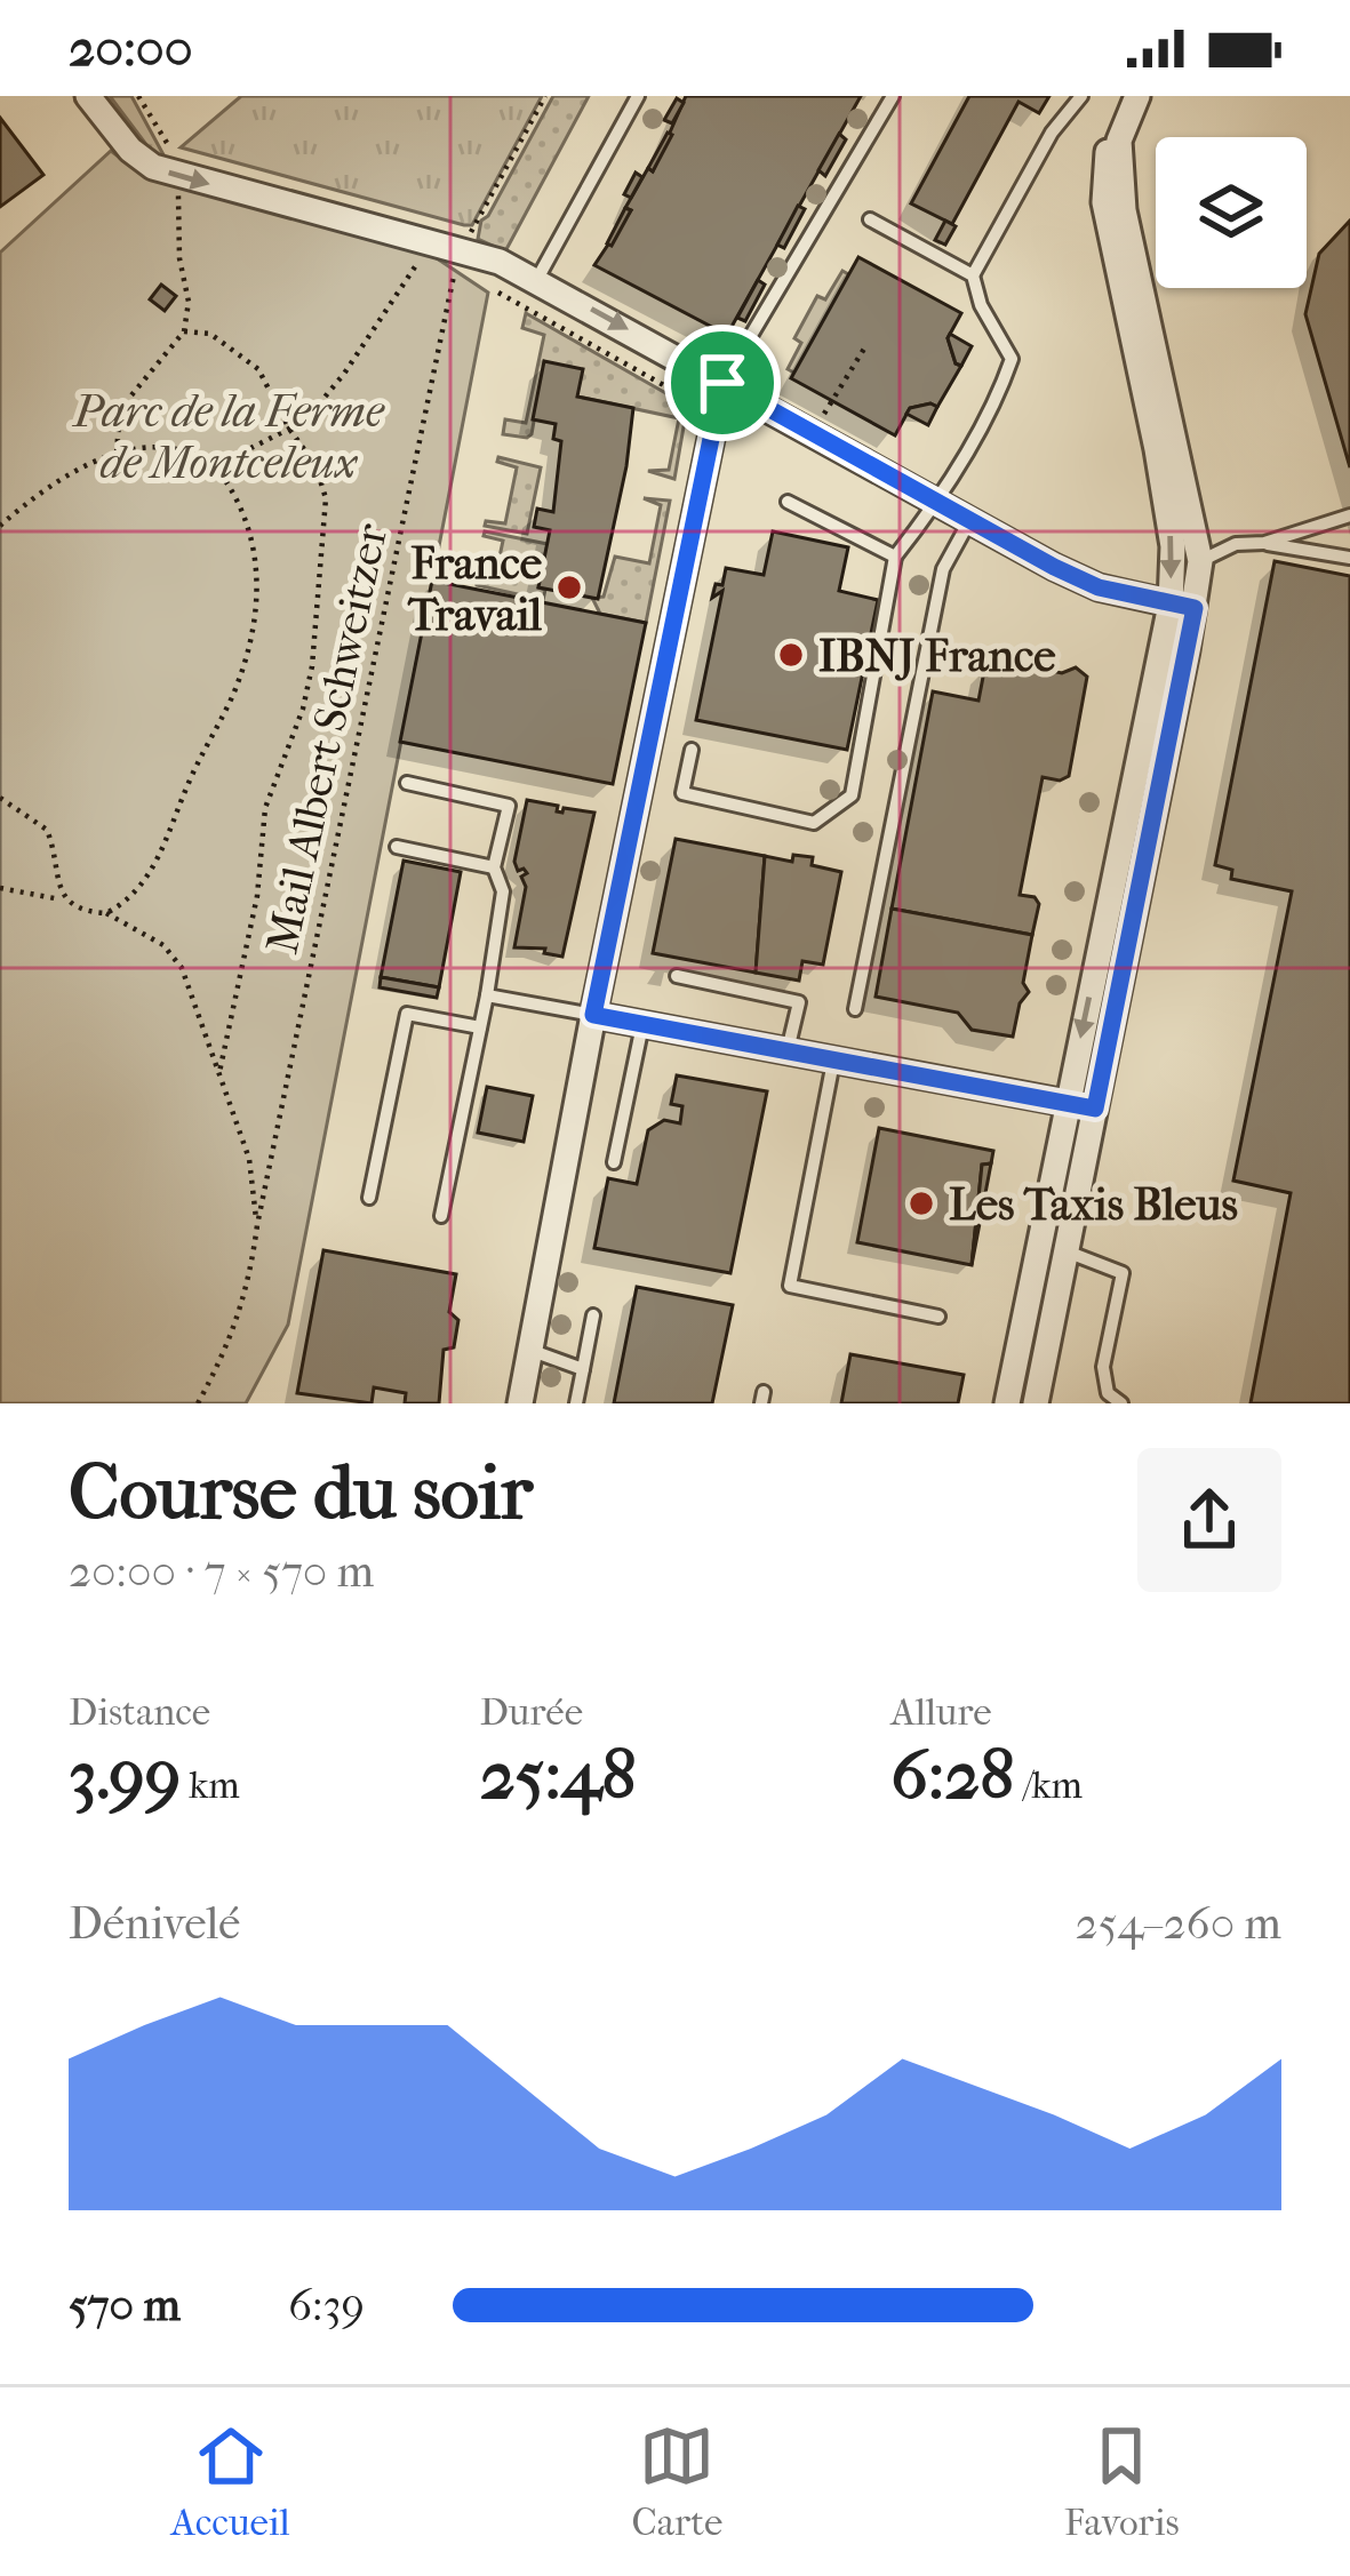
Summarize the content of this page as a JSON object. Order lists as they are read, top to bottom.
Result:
{
  "streets": {
    "path": ["Mail Albert Schweitzer"]
  },
  "parks": ["Parc de la Ferme de Montceleux"],
  "places": ["France Travail", "IBNJ France", "Les Taxis Bleus"],
  "page": {
    "status": "20:00",
    "heading": ["Course du soir", "20:00 · 7 × 570 m"],
    "stats": [
      ["Distance", "3.99 km"],
      ["Durée", "25:48"],
      ["Allure", "6:28 /km"]
    ],
    "chart": ["Dénivelé", "254–260 m"],
    "list": [
      {
        "name": "570 m",
        "note": "6:39"
      }
    ],
    "tabs": ["Accueil", "Carte", "Favoris"]
  }
}
